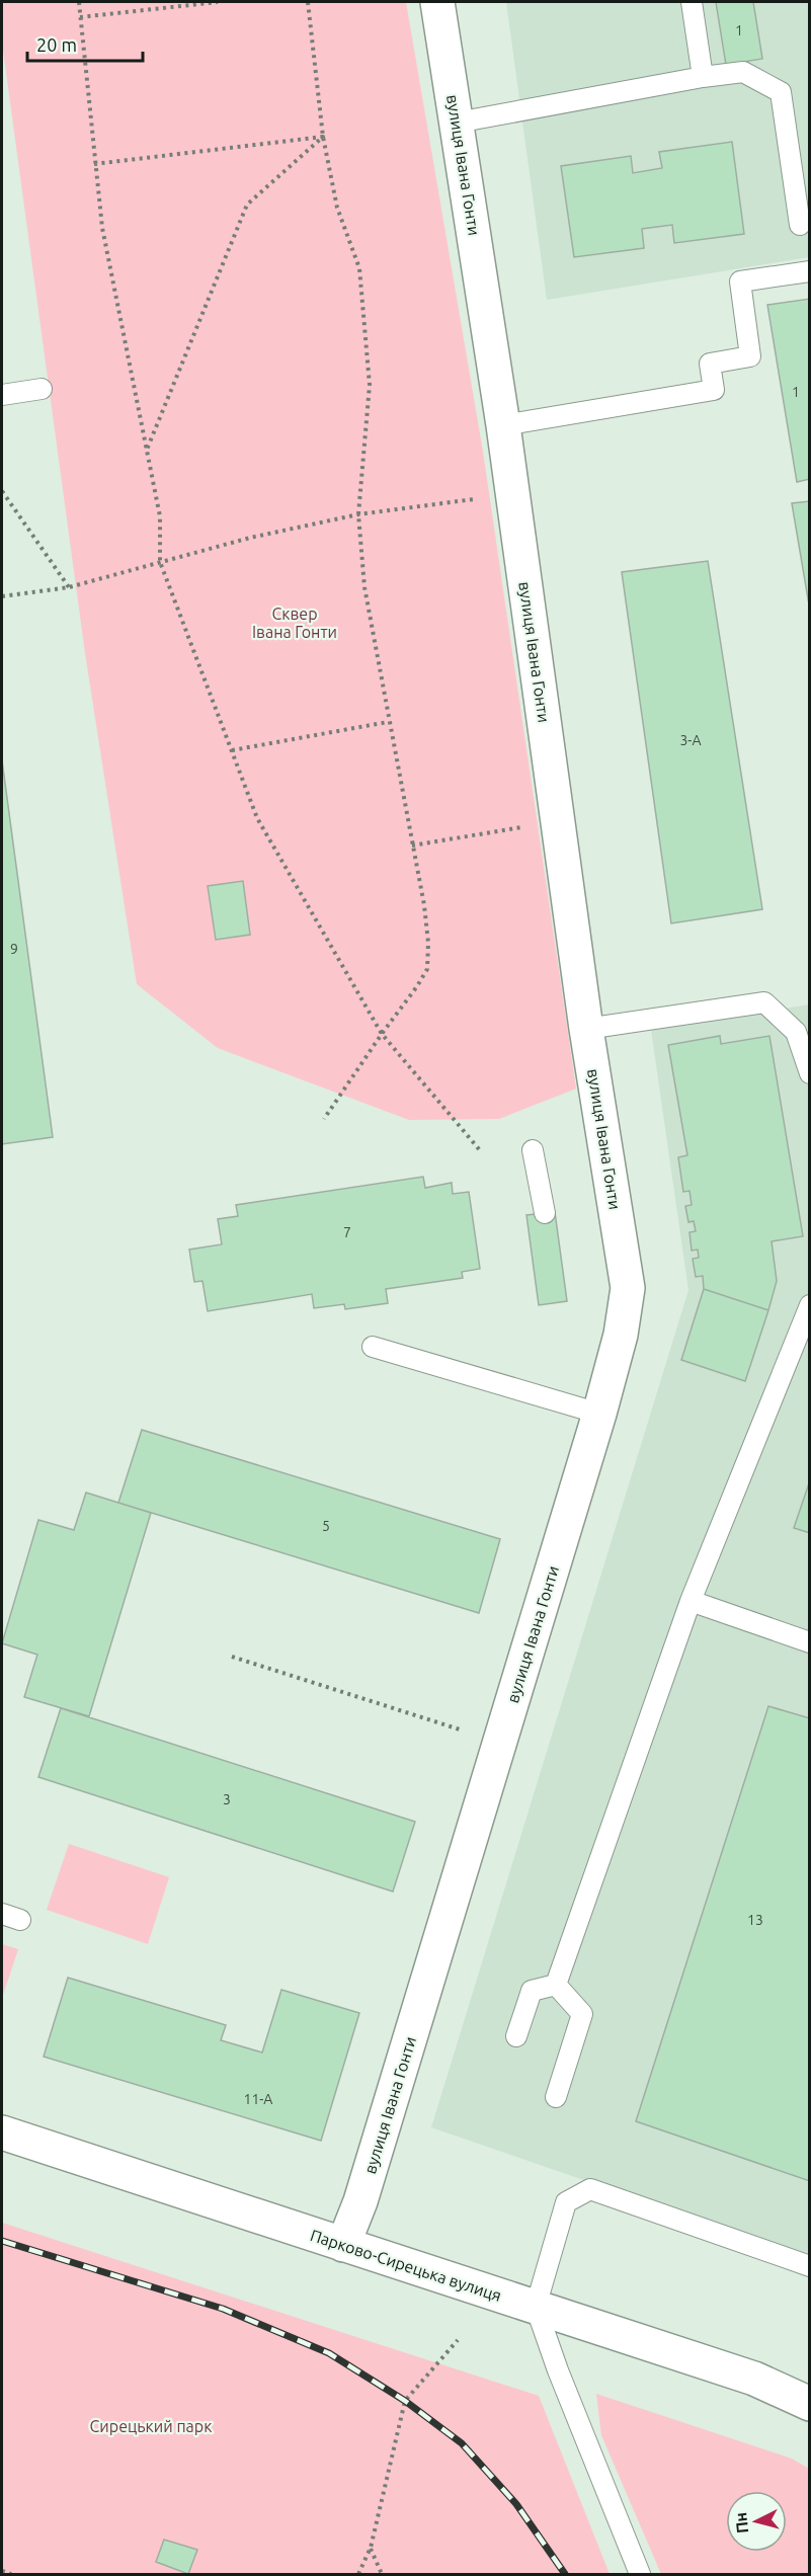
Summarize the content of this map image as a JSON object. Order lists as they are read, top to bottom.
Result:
{
  "streets": {
    "street": ["вулиця Івана Гонти", "Парково-Сирецька вулиця"]
  },
  "crossings": [
    ["вулиця Івана Гонти", "Парково-Сирецька вулиця"]
  ],
  "parks": ["Сквер Івана Гонти", "Сирецький парк"],
  "house_numbers": [
    "1",
    "1",
    "3-А",
    "9",
    "7",
    "5",
    "3",
    "13",
    "11-А"
  ],
  "scale_bar": "20 m",
  "north": "left"
}
